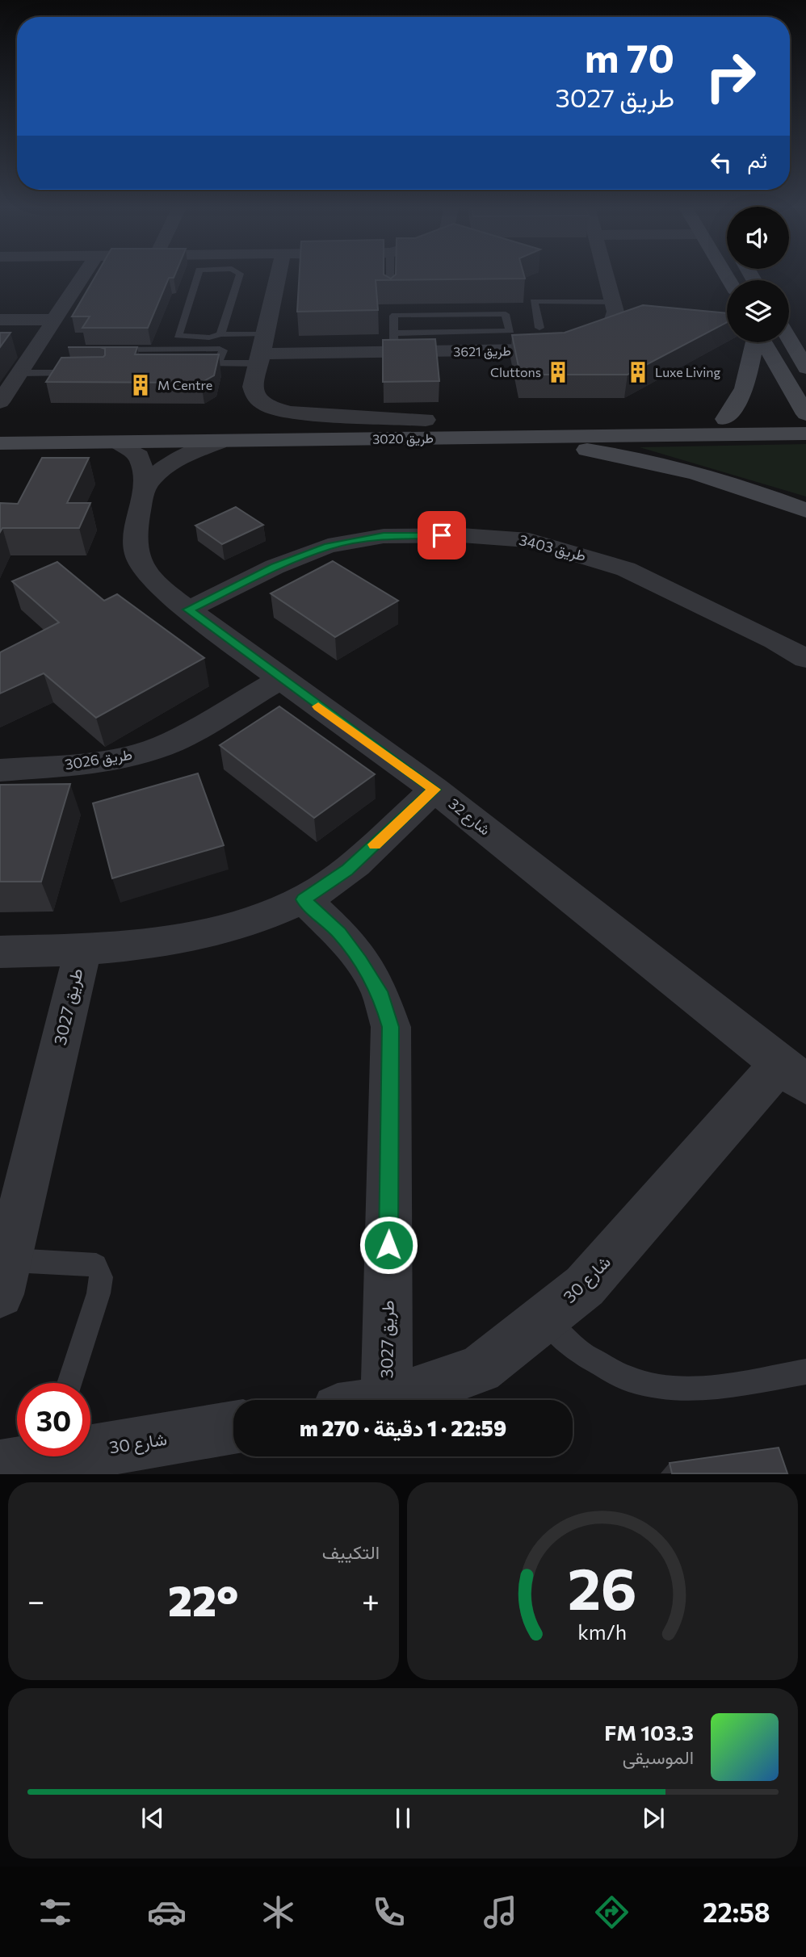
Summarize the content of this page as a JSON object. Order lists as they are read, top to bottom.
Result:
{
  "streets": {
    "street": [
      "طريق 3621",
      "طريق 3020",
      "طريق 3403",
      "طريق 3026",
      "شارع 32",
      "طريق 3027",
      "شارع 30"
    ]
  },
  "crossings": [
    ["طريق 3403", "شارع 32"],
    ["طريق 3026", "شارع 32"],
    ["شارع 32", "طريق 3027"],
    ["شارع 32", "شارع 30"]
  ],
  "places": {
    "building": ["Cluttons", "Luxe Living", "M Centre"]
  },
  "page": {
    "turn": ["70 m", "طريق 3027"],
    "then": "ثم",
    "limit": "30",
    "trip": "22:59 · 1 دقيقة · 270 m",
    "tile": "التكييف",
    "heat": ["−", "22°", "+"],
    "song": ["103.3 FM", "الموسيقى"],
    "tabs": "22:58",
    "gauge": ["26", "km/h"]
  }
}
